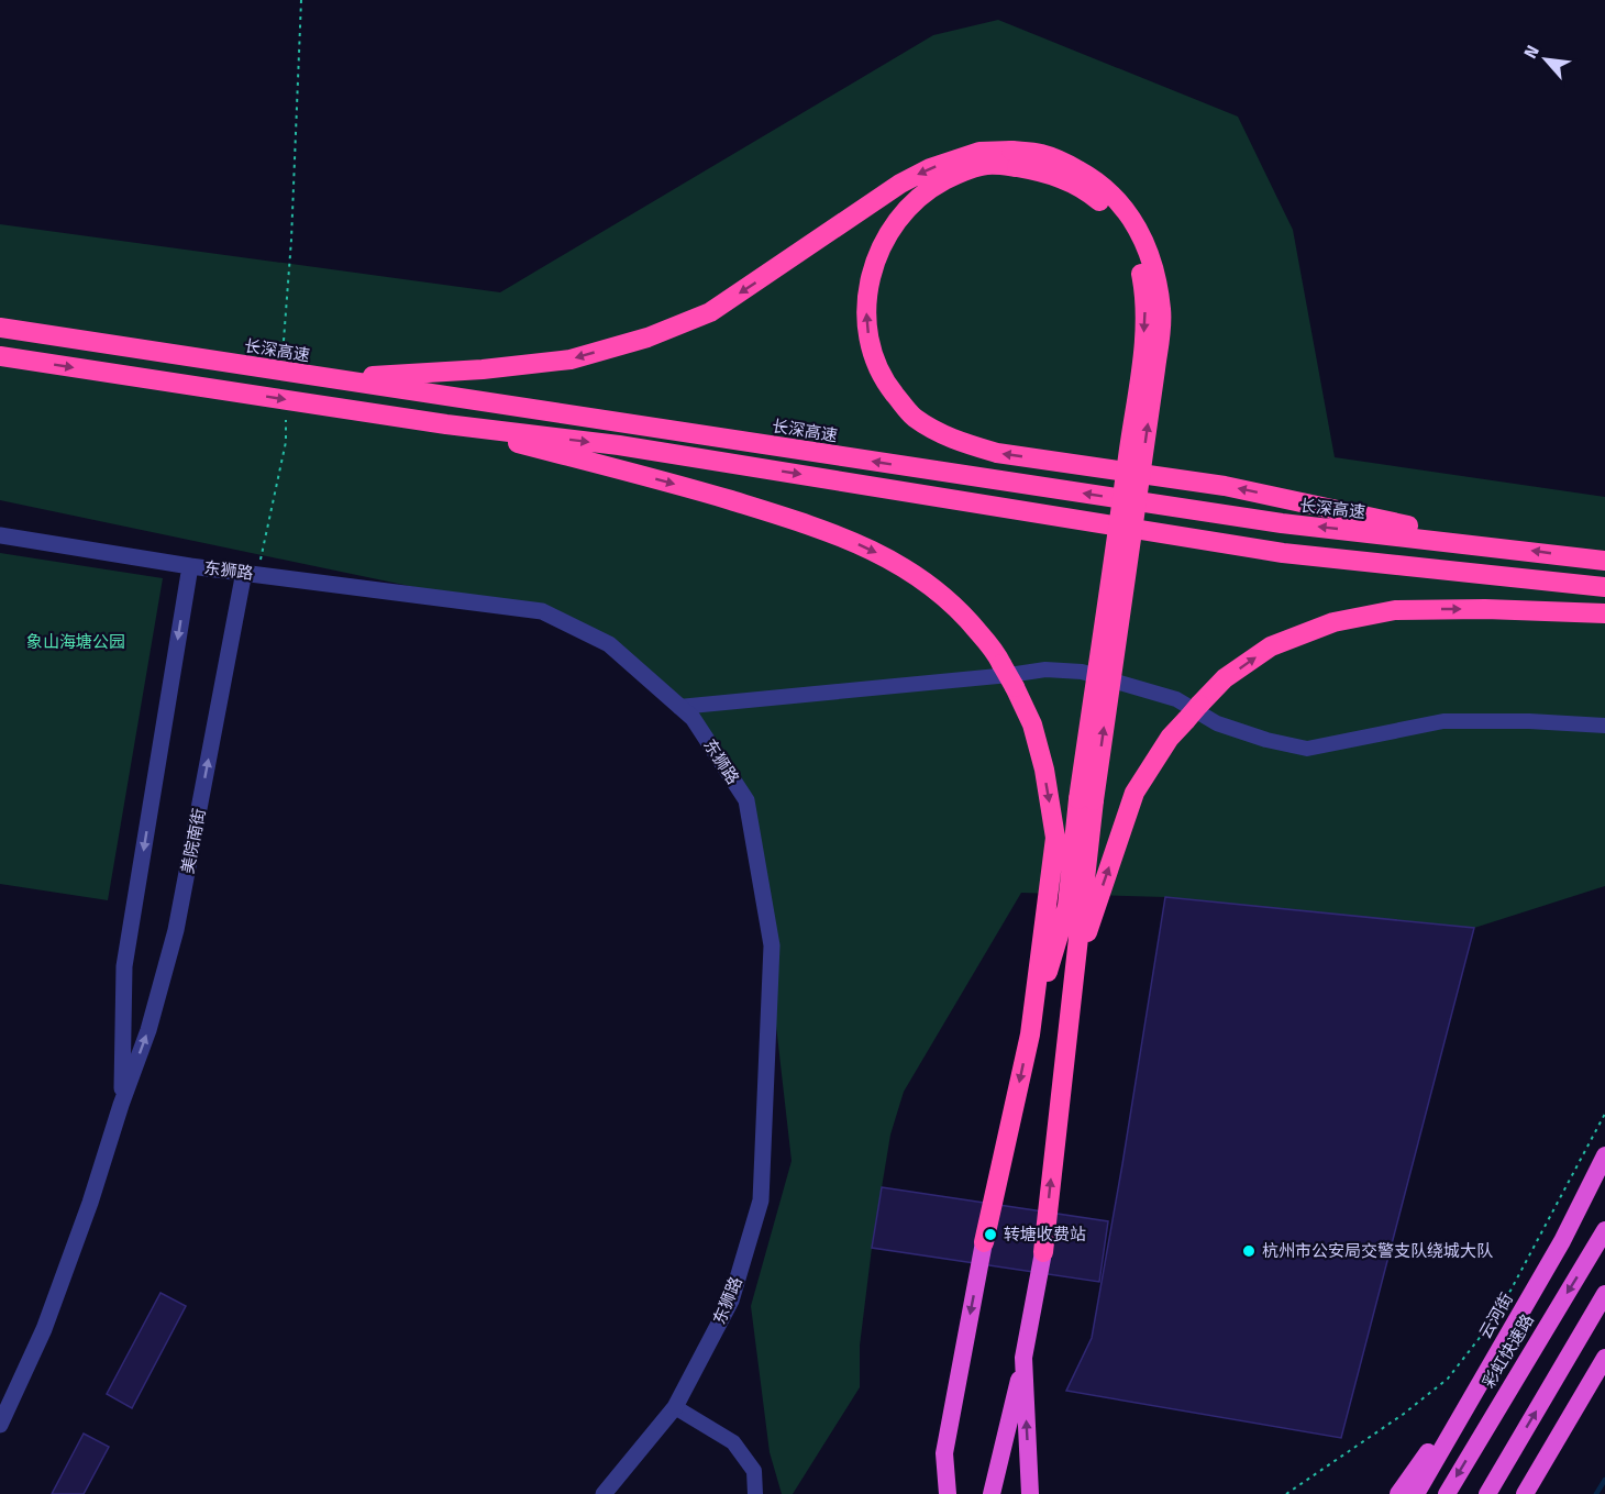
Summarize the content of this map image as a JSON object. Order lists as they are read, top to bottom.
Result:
{
  "streets": {
    "highway": ["长深高速", "云河街", "彩虹快速路"],
    "street": ["东狮路", "美院南街"]
  },
  "crossings": [
    ["东狮路", "美院南街"]
  ],
  "parks": ["象山海塘公园"],
  "places": ["转塘收费站", "杭州市公安局交警支队绕城大队"],
  "north": "top left"
}
